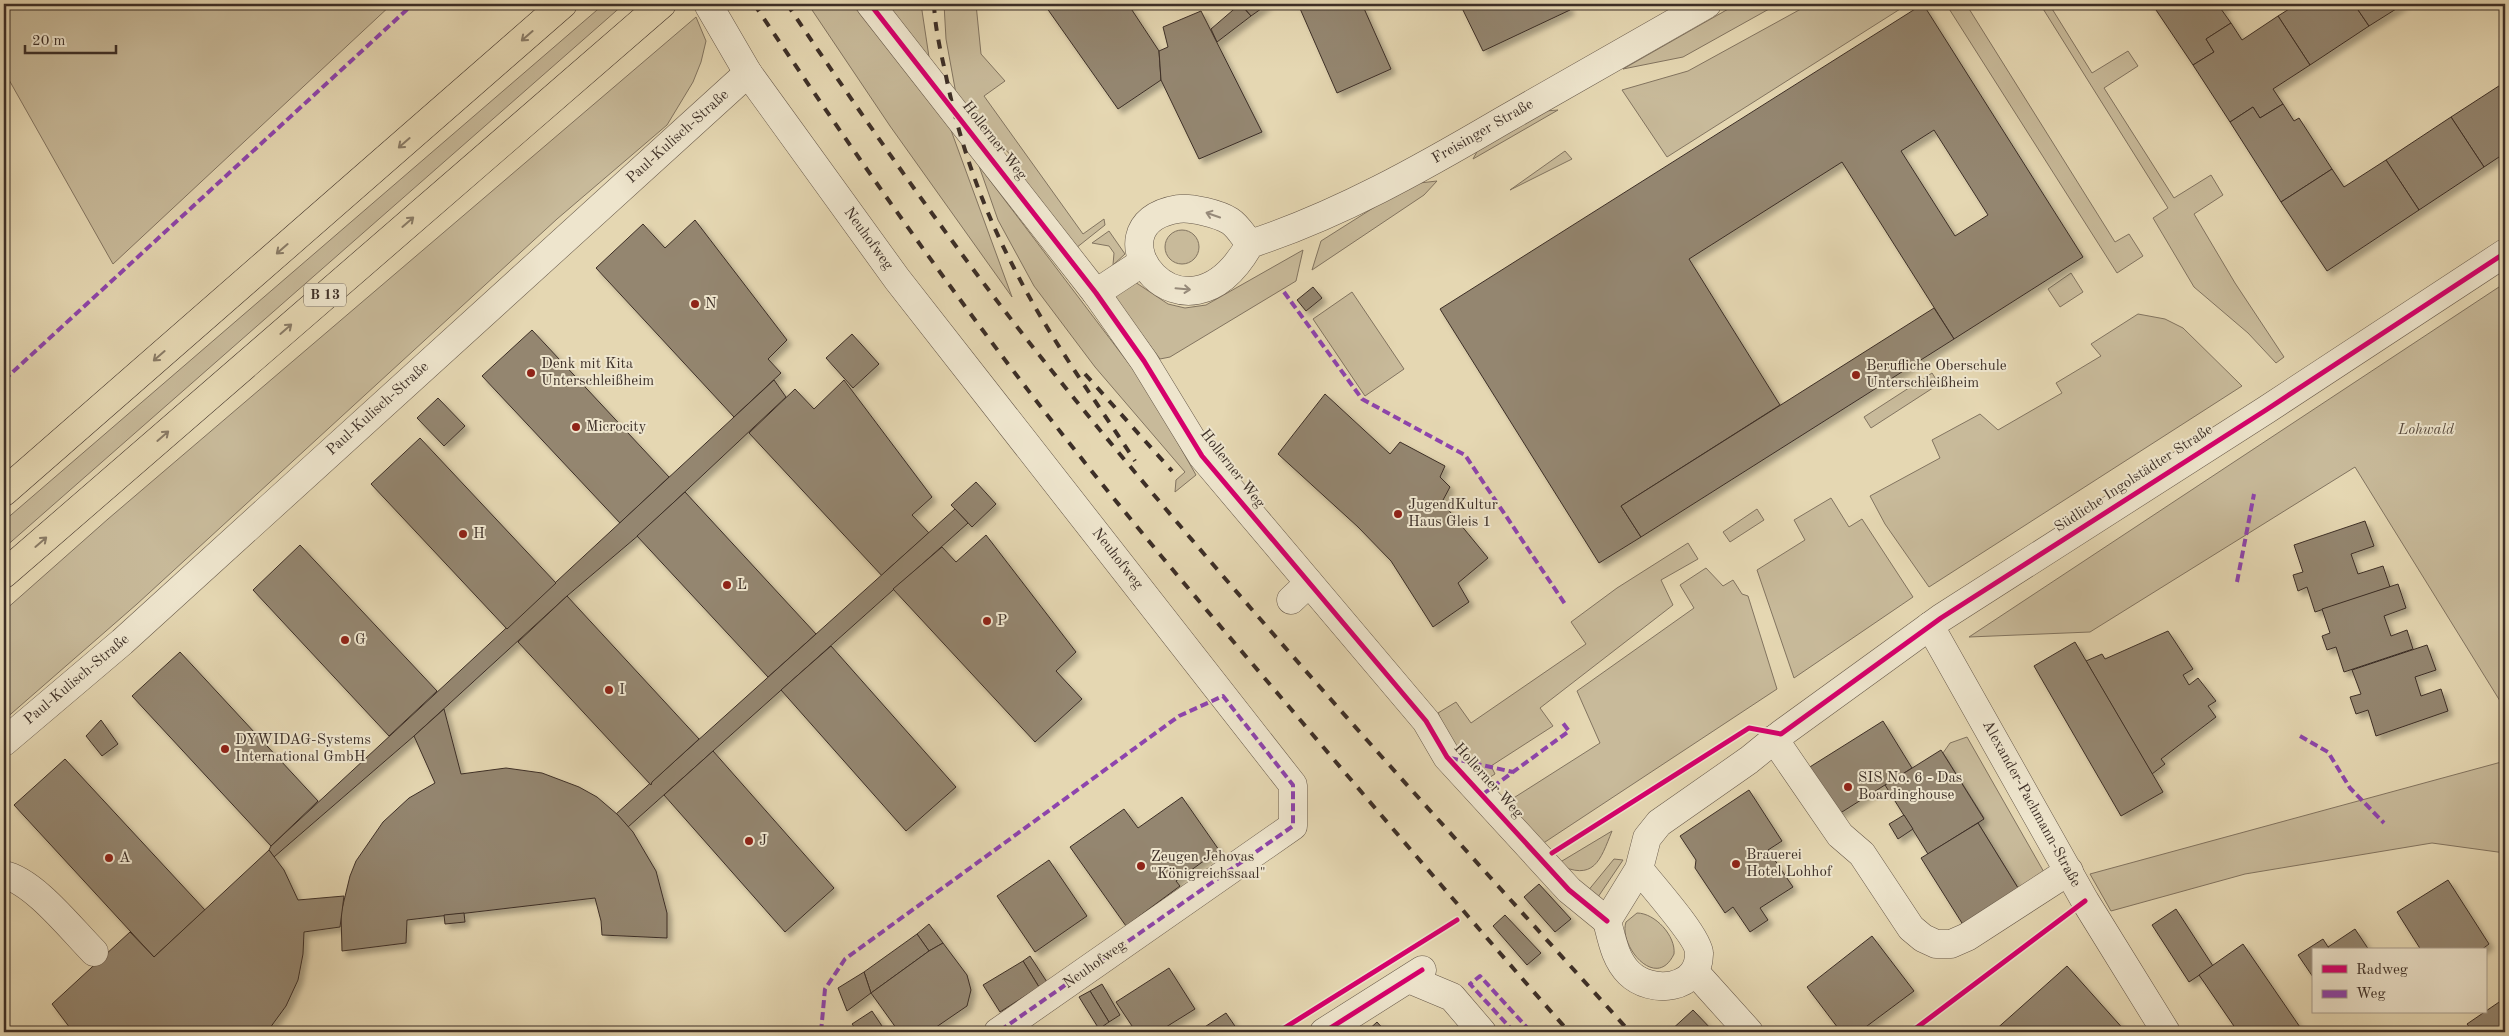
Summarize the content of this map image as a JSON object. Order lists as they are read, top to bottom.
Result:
{
  "streets": {
    "main road": ["B 13"],
    "street": [
      "Freisinger Straße",
      "Paul-Kulisch-Straße",
      "Hollerner Weg",
      "Neuhofweg",
      "Südliche Ingolstädter Straße",
      "Alexander-Pachmann-Straße"
    ]
  },
  "crossings": [
    ["Paul-Kulisch-Straße", "Neuhofweg"],
    ["Hollerner Weg", "Südliche Ingolstädter Straße"],
    ["Südliche Ingolstädter Straße", "Alexander-Pachmann-Straße"]
  ],
  "parks": ["Lohwald"],
  "places": [
    "N",
    "Denk mit Kita Unterschleißheim",
    "Berufliche Oberschule Unterschleißheim",
    "Microcity",
    "JugendKultur Haus Gleis 1",
    "H",
    "L",
    "P",
    "G",
    "I",
    "DYWIDAG-Systems International GmbH",
    "SIS No. 6 - Das Boardinghouse",
    "J",
    "A",
    "Brauerei Hotel Lohhof",
    "Zeugen Jehovas \"Königreichssaal\""
  ],
  "legend": ["Radweg", "Weg"],
  "scale_bar": "20 m"
}
